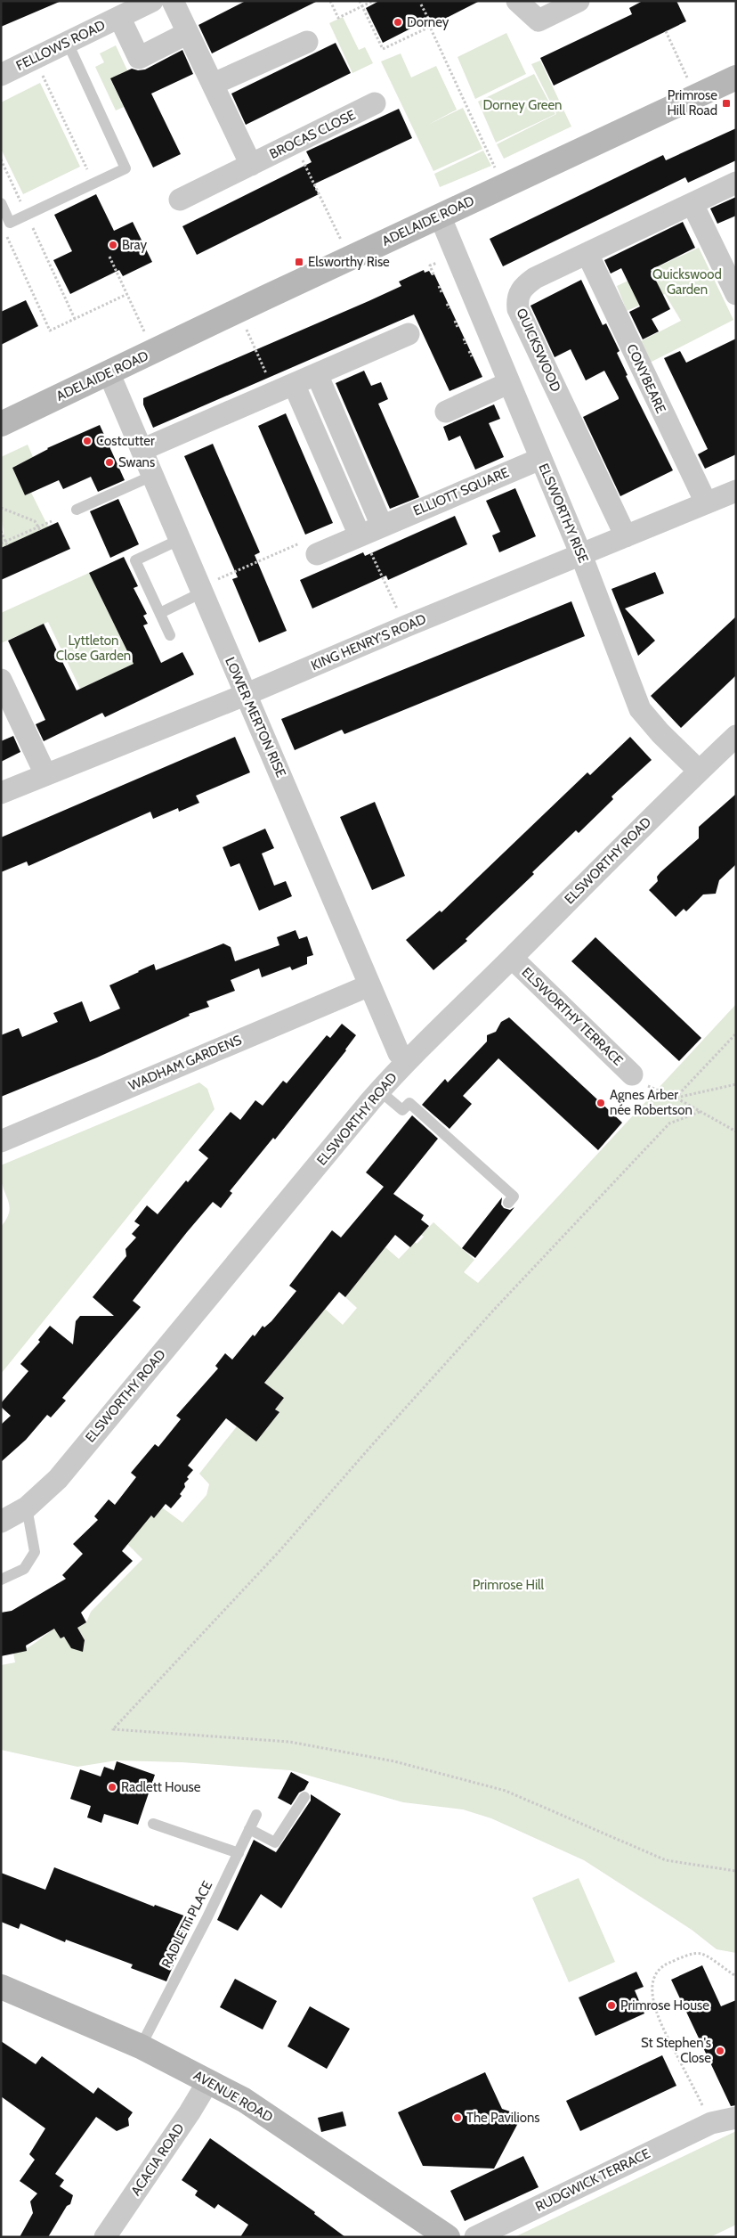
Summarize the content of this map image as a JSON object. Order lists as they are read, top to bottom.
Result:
{
  "streets": {
    "main road": ["ADELAIDE ROAD", "AVENUE ROAD"],
    "street": [
      "FELLOWS ROAD",
      "BROCAS CLOSE",
      "QUICKSWOOD",
      "CONYBEARE",
      "ELLIOTT SQUARE",
      "ELSWORTHY RISE",
      "KING HENRY'S ROAD",
      "LOWER MERTON RISE",
      "ELSWORTHY ROAD",
      "ELSWORTHY TERRACE",
      "WADHAM GARDENS",
      "ACACIA ROAD",
      "RUDGWICK TERRACE"
    ],
    "lane": ["RADLETT PLACE"]
  },
  "crossings": [
    ["ADELAIDE ROAD", "ELSWORTHY RISE"],
    ["ADELAIDE ROAD", "LOWER MERTON RISE"],
    ["QUICKSWOOD", "CONYBEARE"],
    ["QUICKSWOOD", "KING HENRY'S ROAD"],
    ["CONYBEARE", "KING HENRY'S ROAD"],
    ["ELLIOTT SQUARE", "ELSWORTHY RISE"],
    ["ELSWORTHY RISE", "KING HENRY'S ROAD"],
    ["ELSWORTHY RISE", "ELSWORTHY ROAD"],
    ["KING HENRY'S ROAD", "LOWER MERTON RISE"],
    ["LOWER MERTON RISE", "ELSWORTHY ROAD"],
    ["LOWER MERTON RISE", "WADHAM GARDENS"],
    ["ELSWORTHY ROAD", "ELSWORTHY TERRACE"],
    ["RADLETT PLACE", "AVENUE ROAD"],
    ["AVENUE ROAD", "ACACIA ROAD"]
  ],
  "parks": [
    "Dorney Green",
    "Quickswood Garden",
    "Lyttleton Close Garden",
    "Primrose Hill"
  ],
  "places": {
    "other": [
      "Dorney",
      "Bray",
      "Costcutter",
      "Swans",
      "Agnes Arber née Robertson",
      "Radlett House",
      "Primrose House",
      "St Stephen's Close",
      "The Pavilions"
    ],
    "transit": ["Primrose Hill Road", "Elsworthy Rise"]
  }
}
